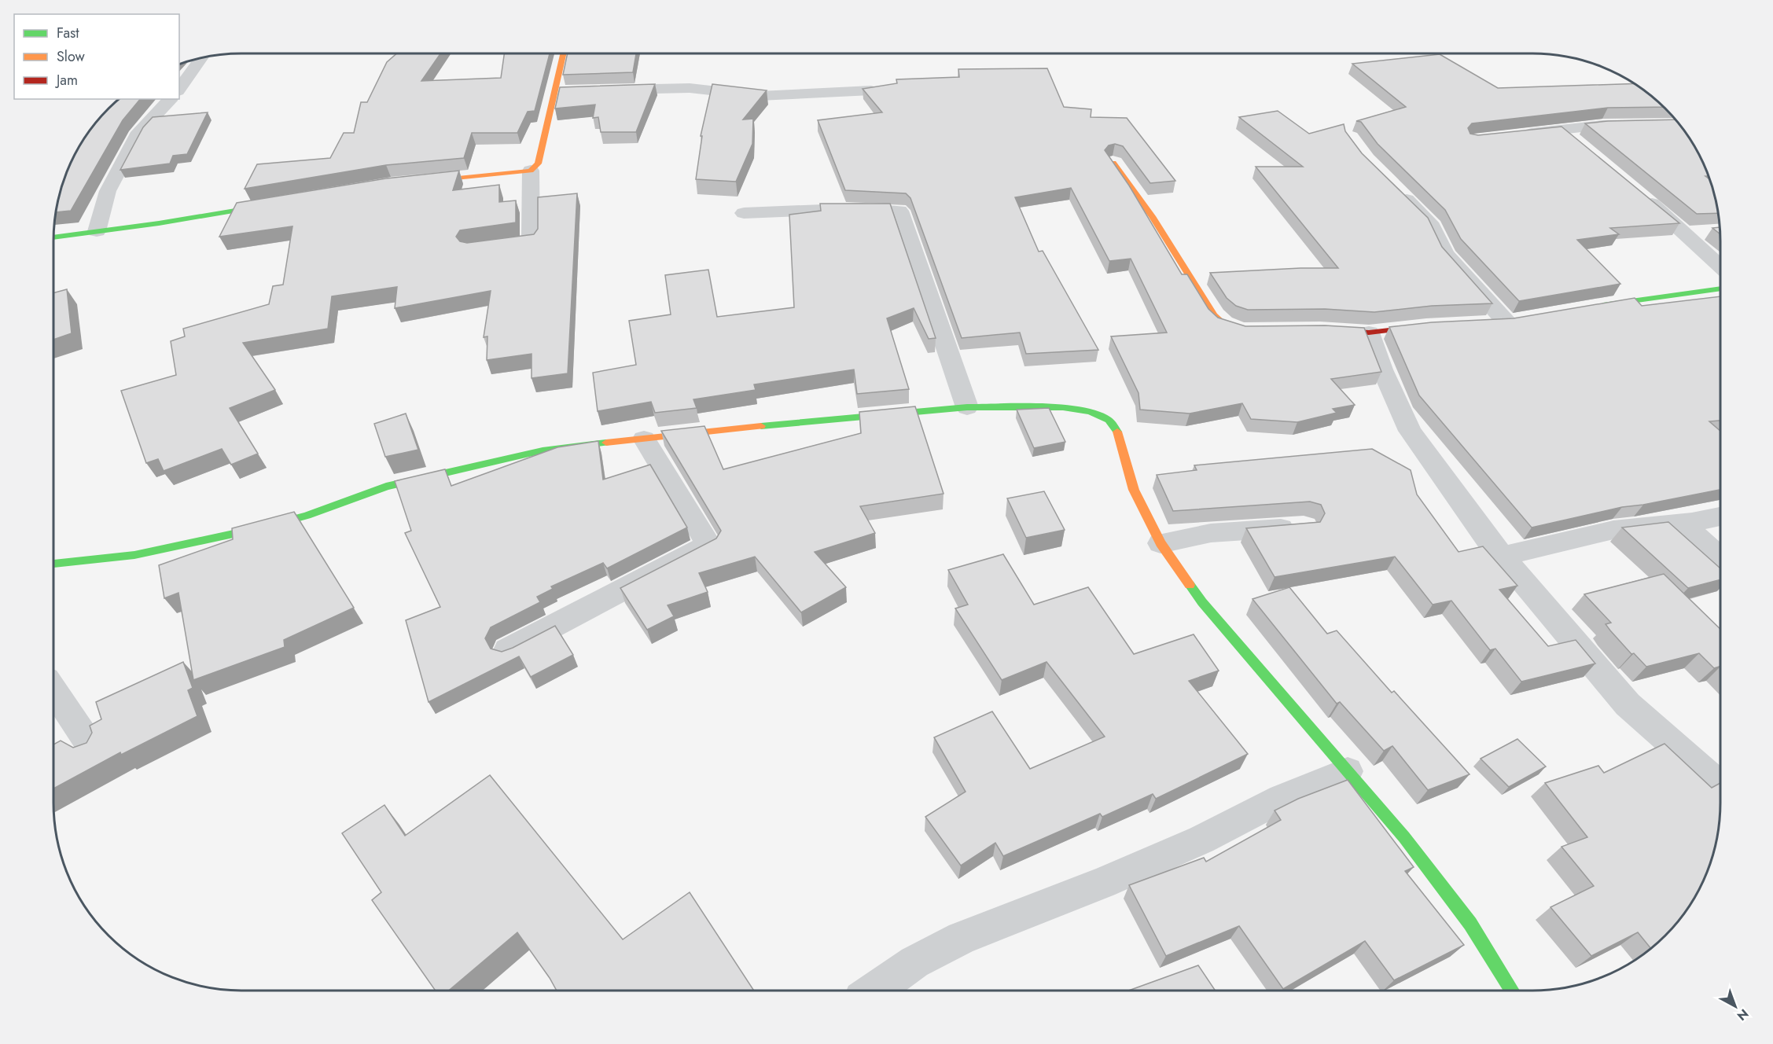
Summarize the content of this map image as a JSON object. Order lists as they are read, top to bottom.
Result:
{
  "legend": ["Fast", "Slow", "Jam"],
  "north": "bottom right"
}
